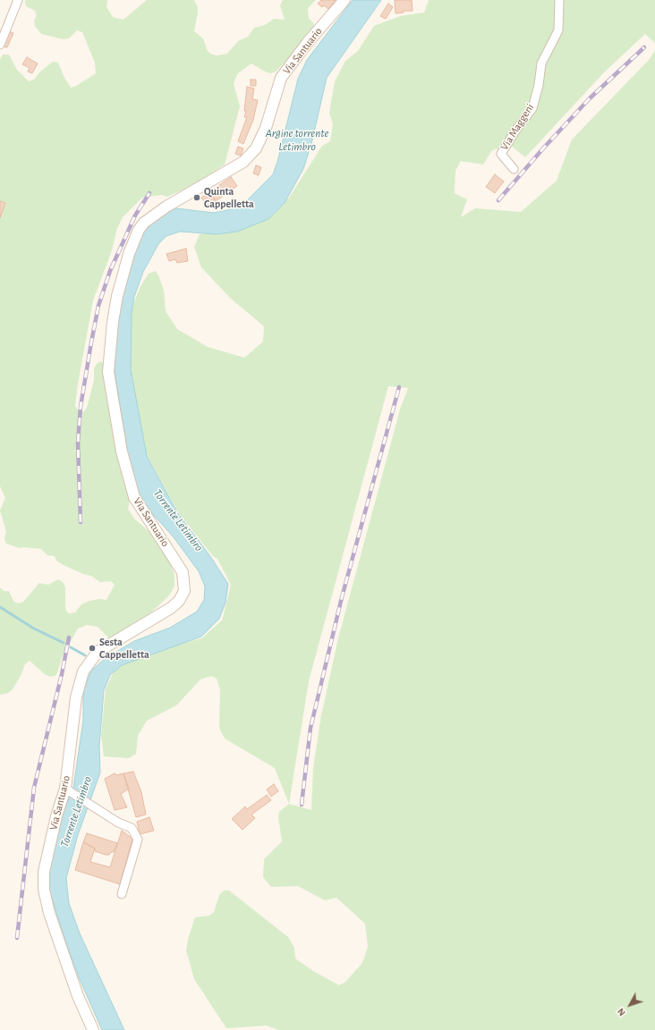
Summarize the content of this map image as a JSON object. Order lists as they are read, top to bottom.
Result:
{
  "streets": {
    "main road": ["Via Santuario"],
    "street": ["Via Maggeni"]
  },
  "water": ["Argine torrente Letimbro", "Torrente Letimbro"],
  "places": ["Quinta Cappelletta", "Sesta Cappelletta"],
  "north": "bottom left"
}
